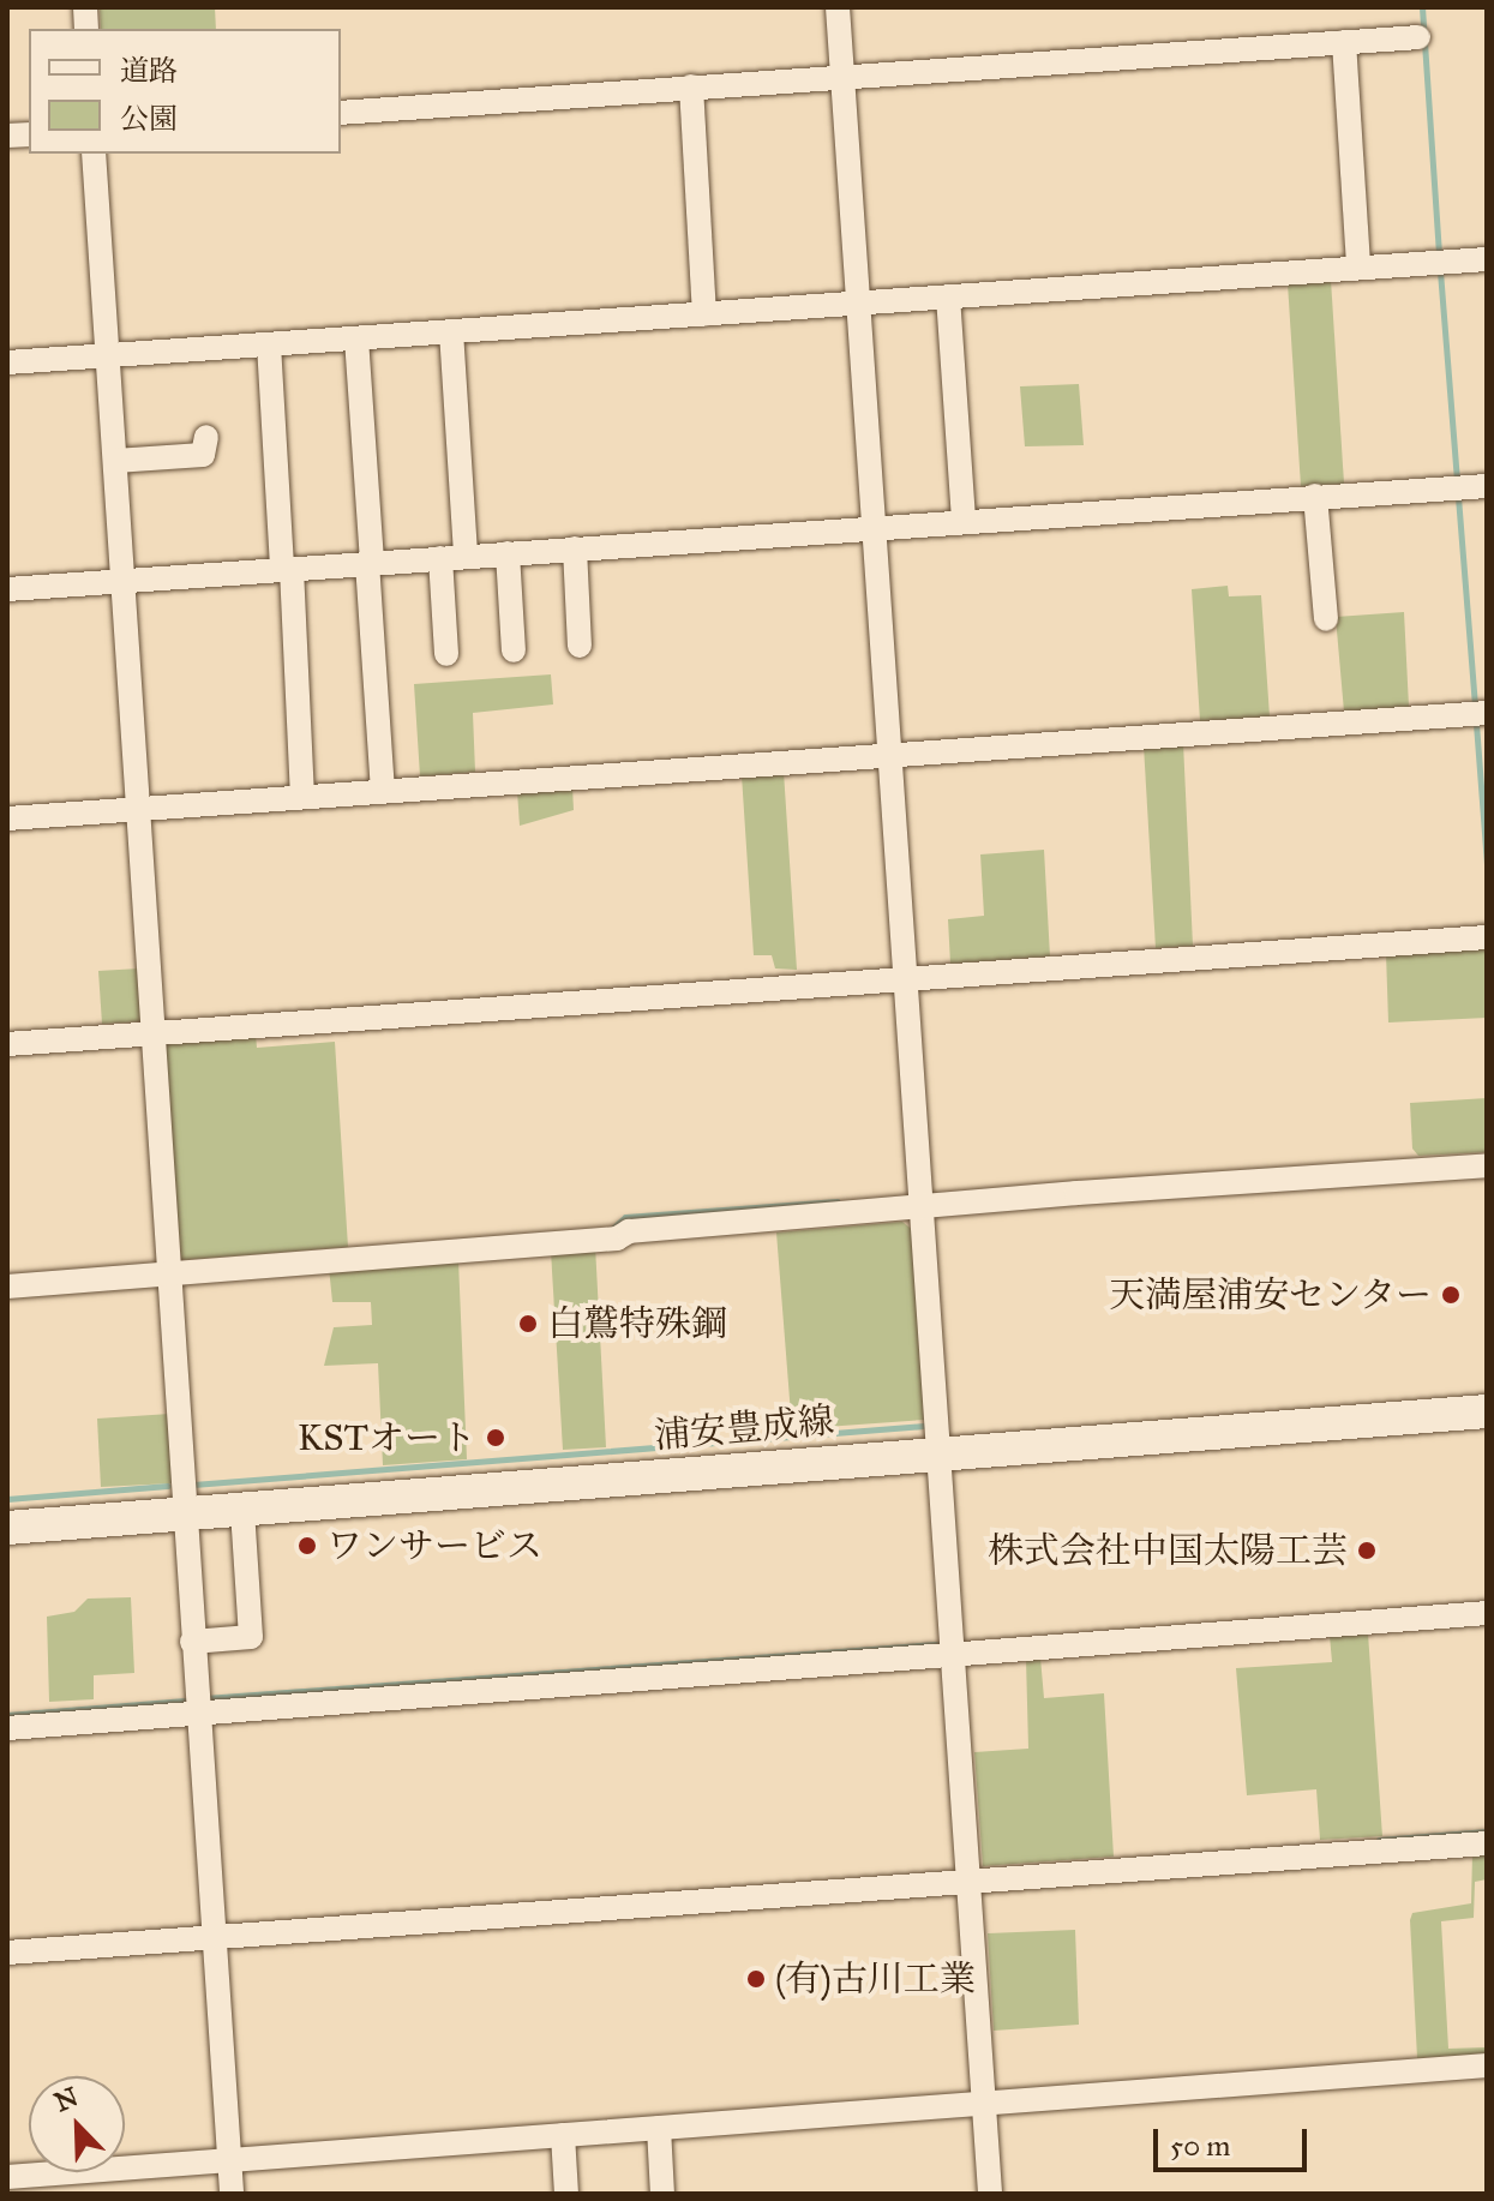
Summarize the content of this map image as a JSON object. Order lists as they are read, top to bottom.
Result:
{
  "streets": {
    "main road": ["浦安豊成線"]
  },
  "places": [
    "天満屋浦安センター",
    "白鷲特殊鋼",
    "KSTオート",
    "ワンサービス",
    "株式会社中国太陽工芸",
    "(有)古川工業"
  ],
  "legend": ["道路", "公園"],
  "scale_bar": "50 m",
  "north": "top left"
}
